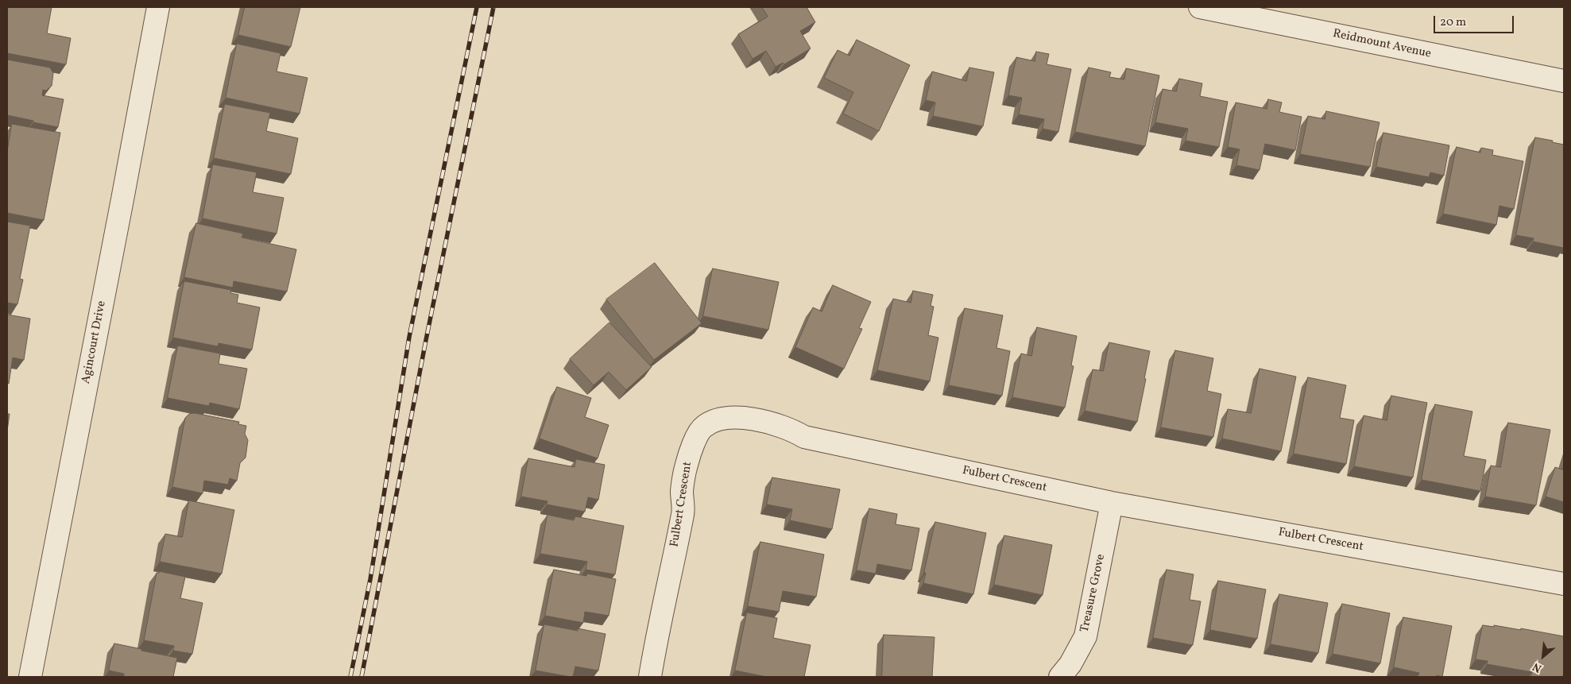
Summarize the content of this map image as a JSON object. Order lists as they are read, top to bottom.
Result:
{
  "streets": {
    "street": [
      "Reidmount Avenue",
      "Agincourt Drive",
      "Fulbert Crescent",
      "Treasure Grove"
    ]
  },
  "crossings": [
    ["Fulbert Crescent", "Treasure Grove"]
  ],
  "scale_bar": "20 m",
  "north": "bottom left"
}
